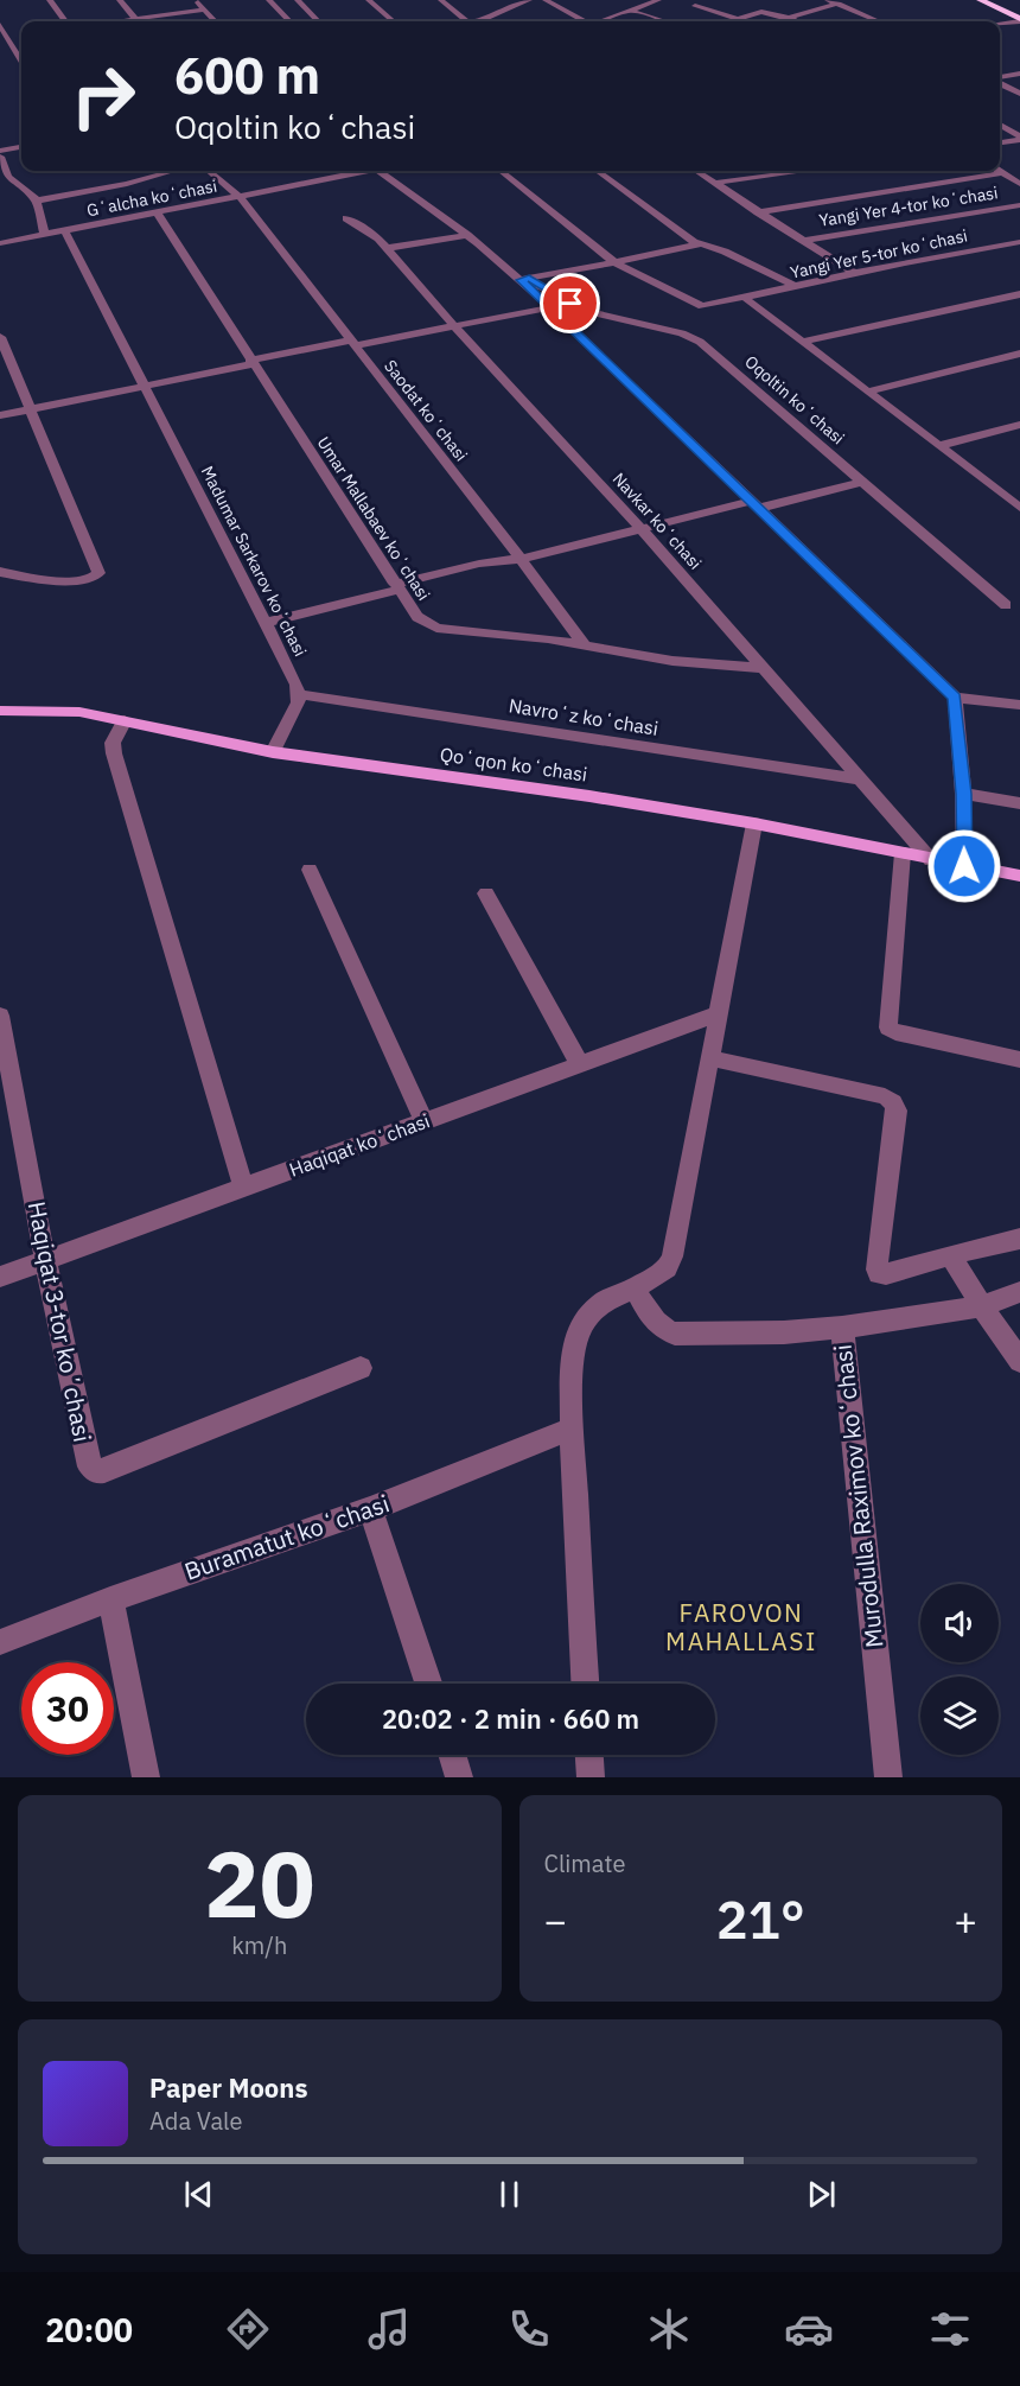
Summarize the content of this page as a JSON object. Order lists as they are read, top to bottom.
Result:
{
  "streets": {
    "main road": ["Qoʻqon koʻchasi"],
    "street": [
      "Gʻalcha koʻchasi",
      "Yangi Yer 4-tor koʻchasi",
      "Yangi Yer 5-tor koʻchasi",
      "Oqoltin koʻchasi",
      "Saodat koʻchasi",
      "Umar Mallabaev koʻchasi",
      "Navkar koʻchasi",
      "Madumar Sarkarov koʻchasi",
      "Navroʻz koʻchasi",
      "Haqiqat koʻchasi",
      "Haqiqat 3-tor koʼchasi",
      "Murodulla Raximov koʻchasi",
      "Buramatut koʻchasi"
    ]
  },
  "crossings": [
    ["Gʻalcha koʻchasi", "Saodat koʻchasi"],
    ["Gʻalcha koʻchasi", "Umar Mallabaev koʻchasi"],
    ["Gʻalcha koʻchasi", "Madumar Sarkarov koʻchasi"],
    ["Saodat koʻchasi", "Umar Mallabaev koʻchasi"],
    ["Umar Mallabaev koʻchasi", "Navkar koʻchasi"],
    ["Navkar koʻchasi", "Navroʻz koʻchasi"],
    ["Navkar koʻchasi", "Qoʻqon koʻchasi"],
    ["Madumar Sarkarov koʻchasi", "Navroʻz koʻchasi"],
    ["Haqiqat koʻchasi", "Haqiqat 3-tor koʼchasi"]
  ],
  "districts": ["FAROVON MAHALLASI"],
  "page": {
    "turn": ["600 m", "Oqoltin koʻchasi"],
    "limit": "30",
    "trip": "20:02 · 2 min · 660 m",
    "tile": [
      ["20", "km/h"],
      "Climate"
    ],
    "heat": ["−", "21°", "+"],
    "song": ["Paper Moons", "Ada Vale"],
    "tabs": "20:00"
  }
}
